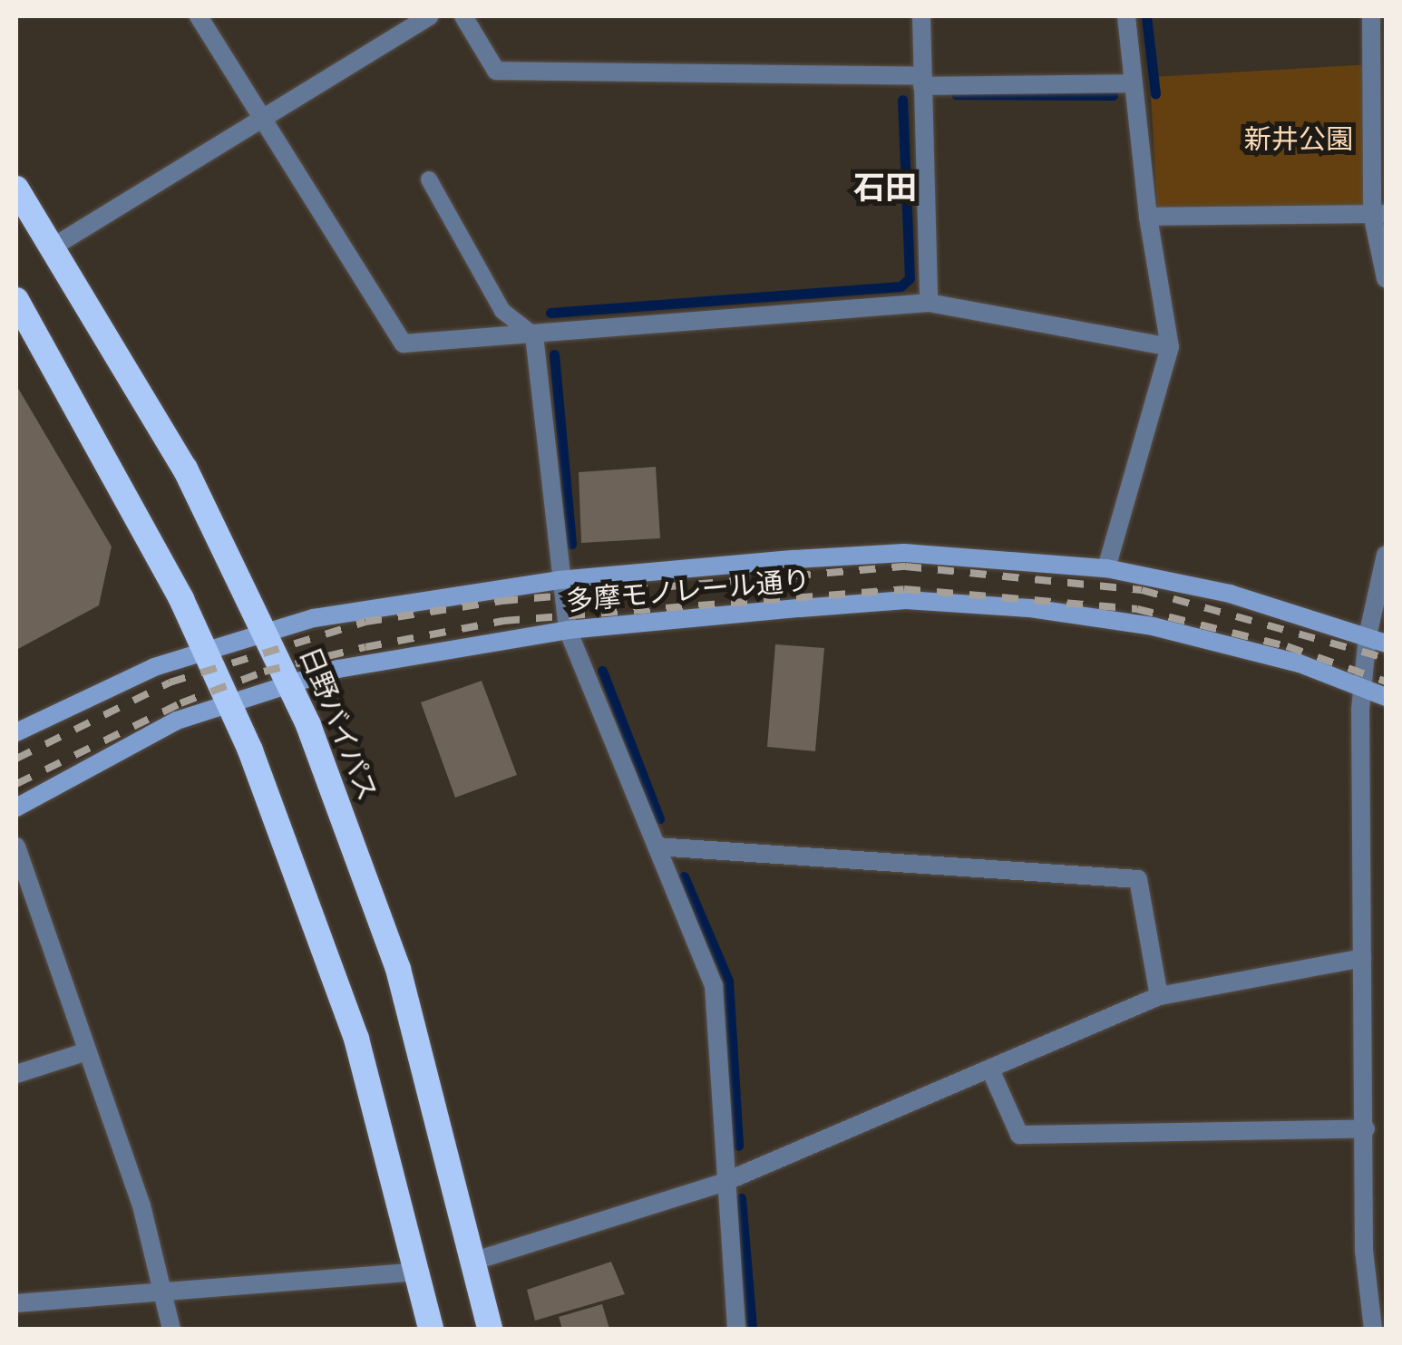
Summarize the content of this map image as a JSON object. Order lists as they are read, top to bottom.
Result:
{
  "streets": {
    "highway": ["日野バイパス"],
    "main road": ["多摩モノレール通り"]
  },
  "crossings": [
    ["多摩モノレール通り", "日野バイパス"]
  ],
  "districts": ["石田"],
  "parks": ["新井公園"]
}
